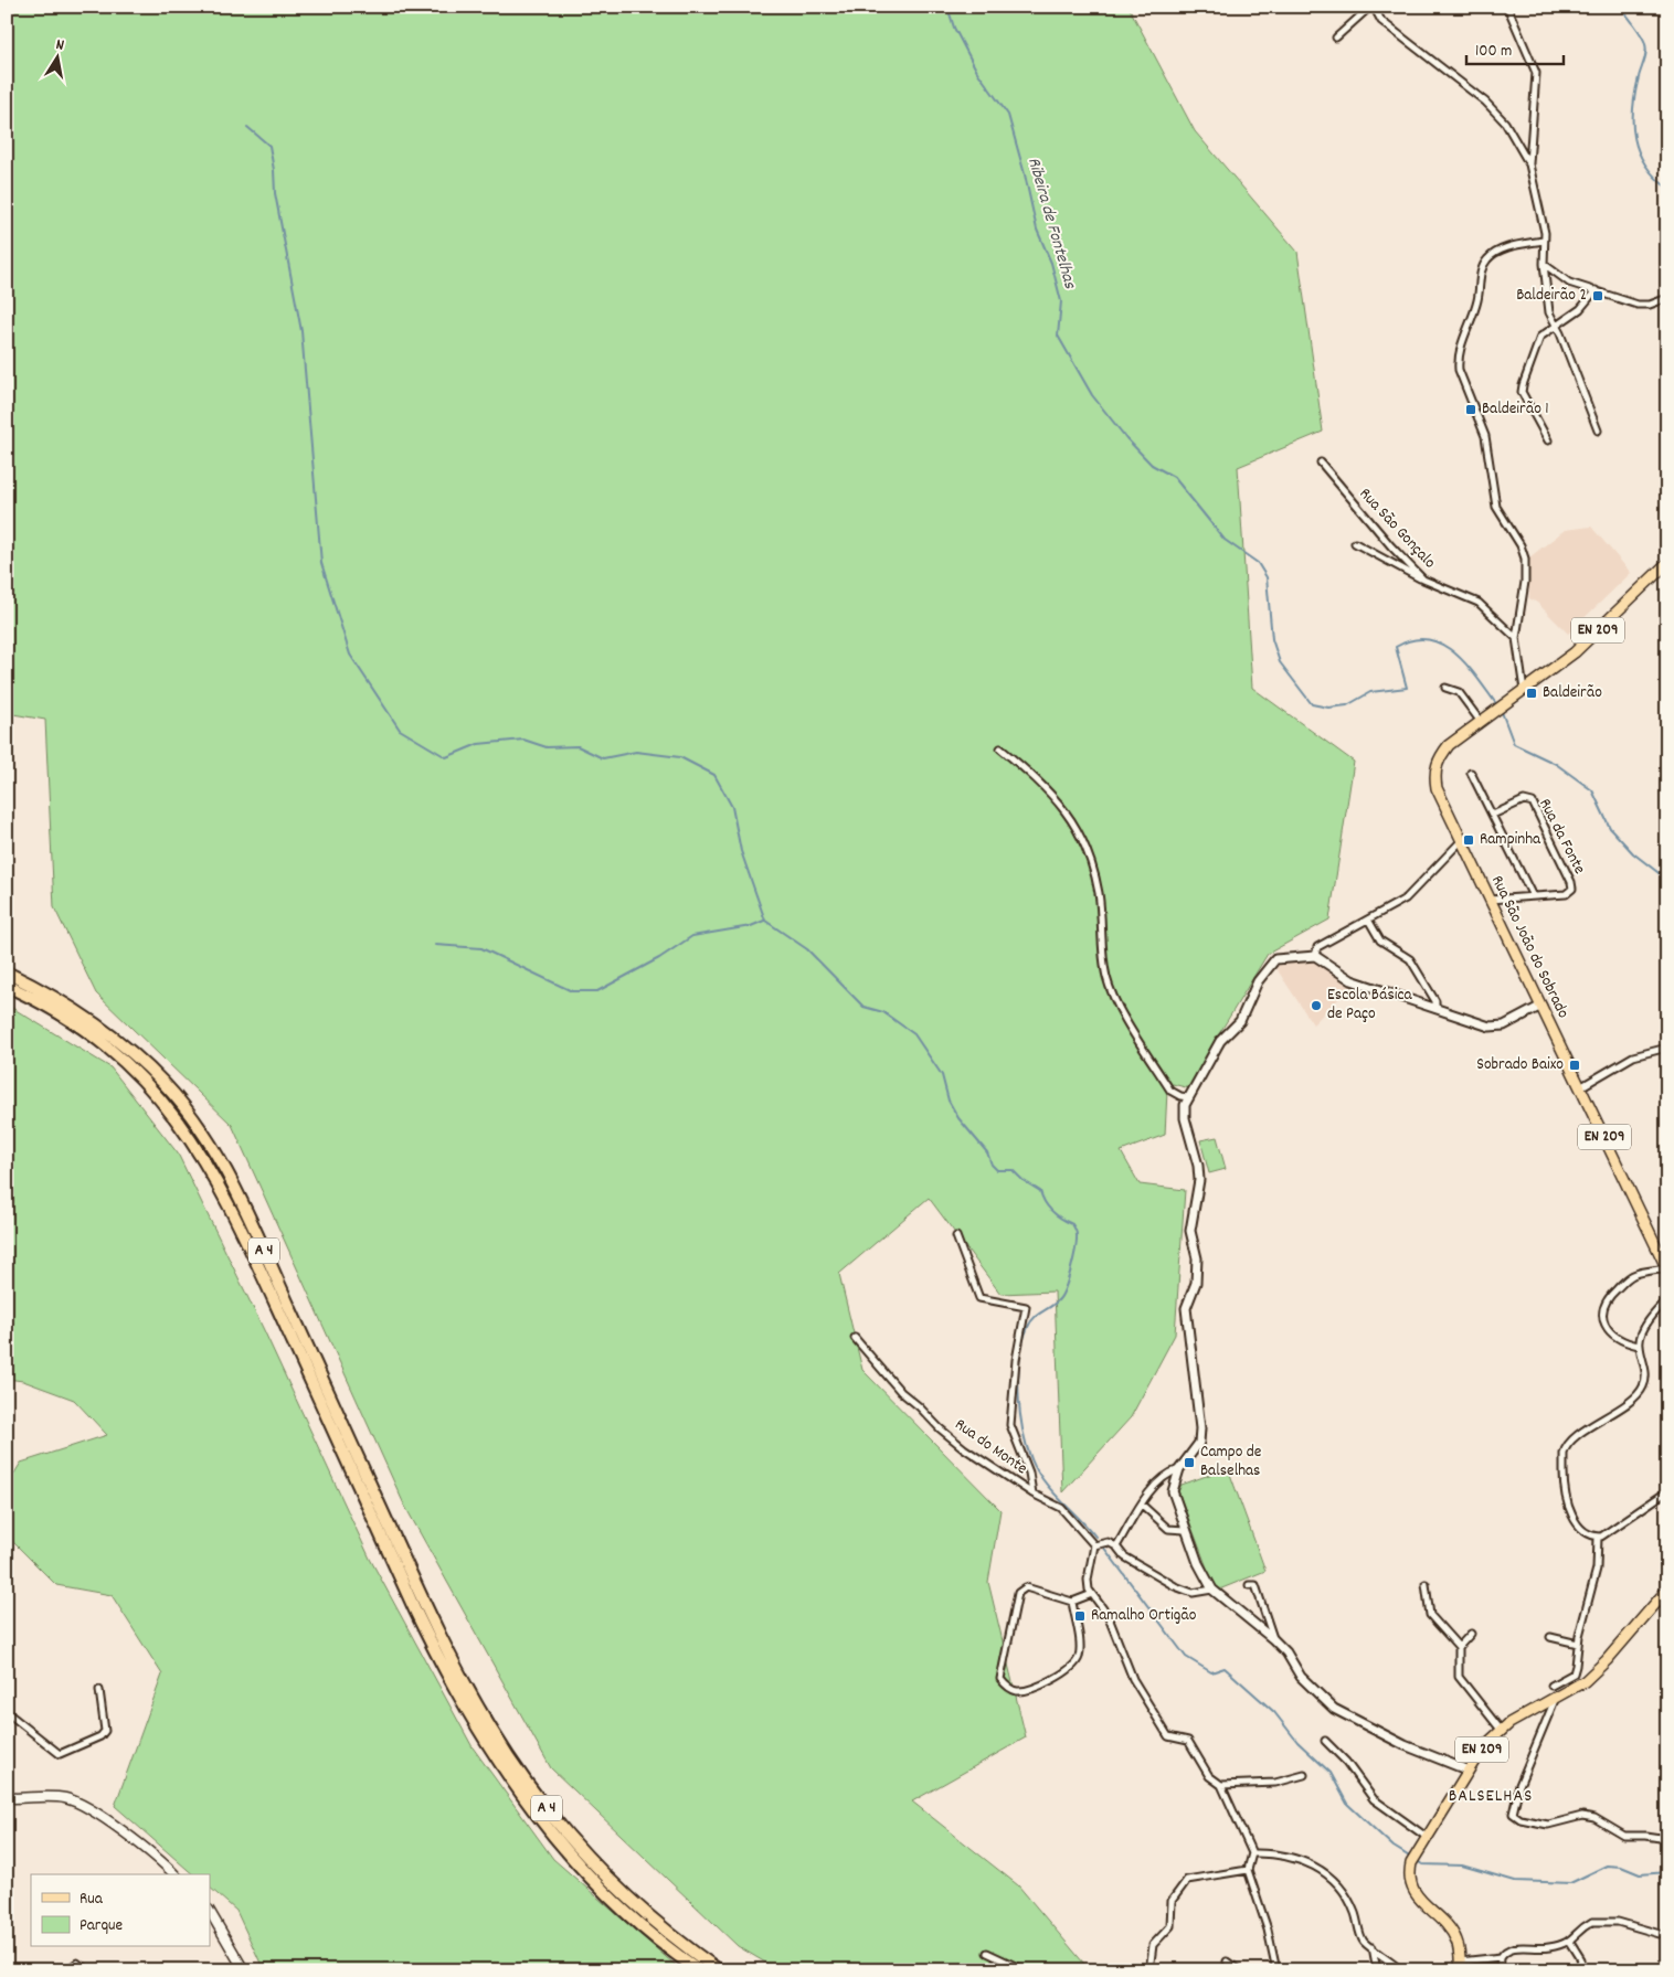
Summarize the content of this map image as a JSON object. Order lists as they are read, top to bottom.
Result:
{
  "streets": {
    "highway": ["A 4"],
    "main road": ["EN 209", "Rua São João do Sobrado"],
    "street": ["Rua São Gonçalo", "Rua da Fonte", "Rua do Monte"]
  },
  "crossings": [
    ["Rua da Fonte", "Rua São João do Sobrado"]
  ],
  "districts": ["BALSELHAS"],
  "water": ["Ribeira de Fontelhas"],
  "places": {
    "transit": [
      "Baldeirão 2",
      "Baldeirão 1",
      "Baldeirão",
      "Rampinha",
      "Sobrado Baixo",
      "Campo de Balselhas",
      "Ramalho Ortigão"
    ],
    "other": ["Escola Básica de Paço"]
  },
  "legend": ["Rua", "Parque"],
  "scale_bar": "100 m",
  "north": "top"
}
